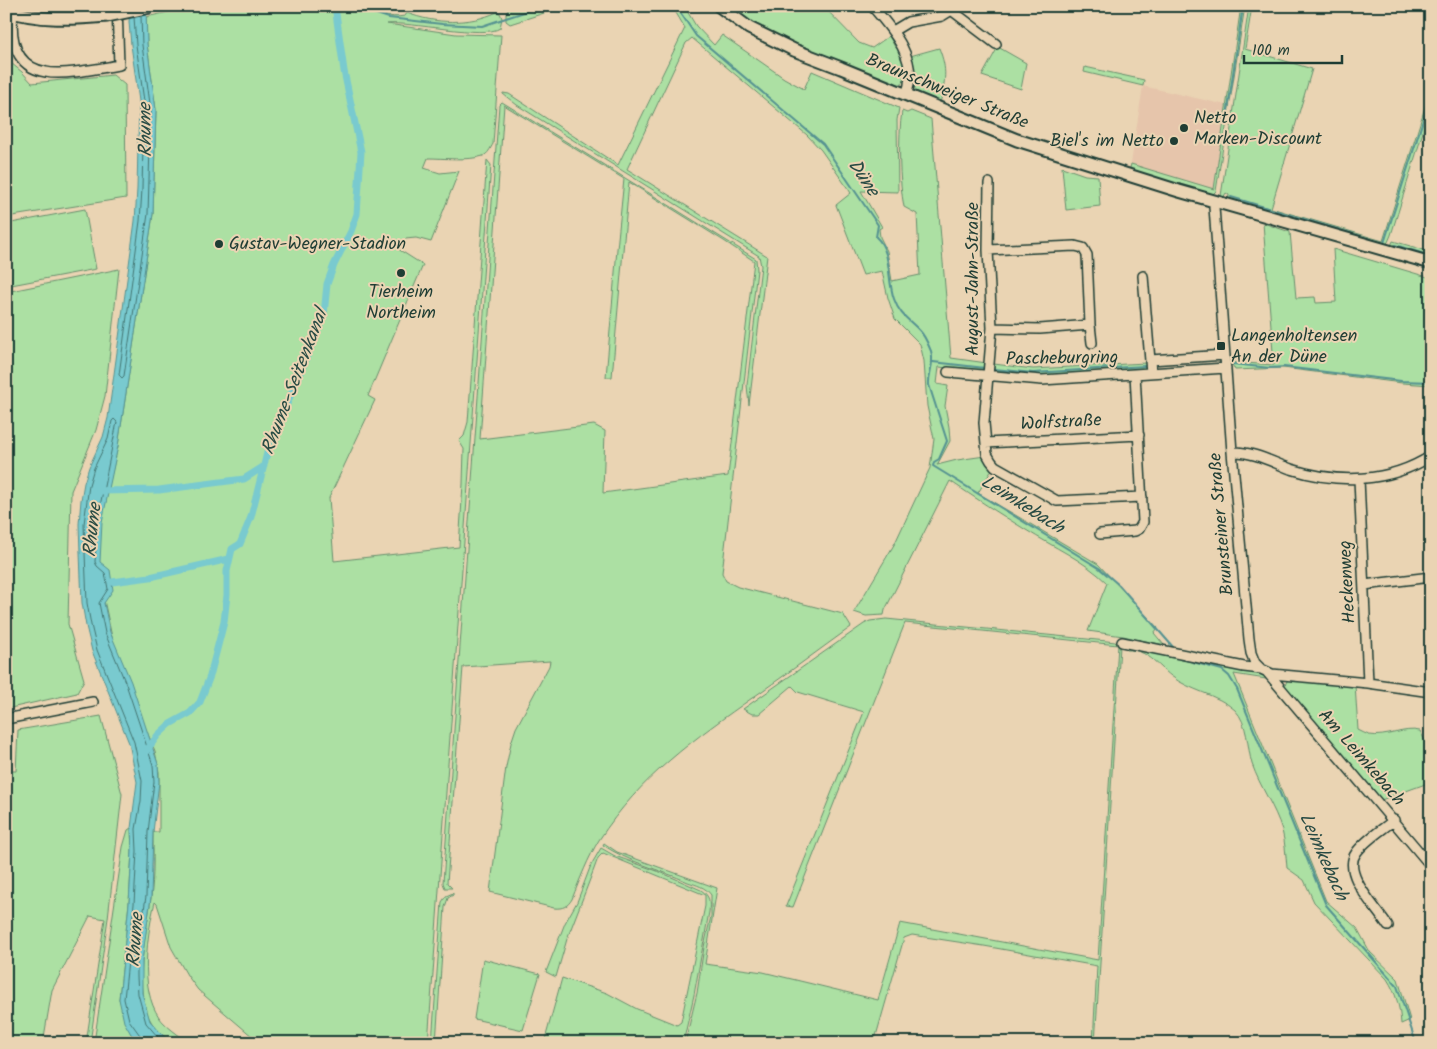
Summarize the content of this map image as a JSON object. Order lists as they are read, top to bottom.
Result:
{
  "streets": {
    "main road": ["Braunschweiger Straße"],
    "street": [
      "August-Jahn-Straße",
      "Pascheburgring",
      "Wolfstraße",
      "Brunsteiner Straße",
      "Heckenweg",
      "Am Leimkebach"
    ]
  },
  "crossings": [
    ["Braunschweiger Straße", "Brunsteiner Straße"],
    ["August-Jahn-Straße", "Pascheburgring"],
    ["Pascheburgring", "Wolfstraße"],
    ["Pascheburgring", "Brunsteiner Straße"],
    ["Brunsteiner Straße", "Am Leimkebach"]
  ],
  "water": [
    "Rhume",
    "Düne",
    "Rhume-Seitenkanal",
    "Leimkebach"
  ],
  "places": {
    "other": [
      "Netto Marken-Discount",
      "Biel's im Netto",
      "Gustav-Wegner-Stadion",
      "Tierheim Northeim"
    ],
    "transit": ["Langenholtensen An der Düne"]
  },
  "scale_bar": "100 m"
}
